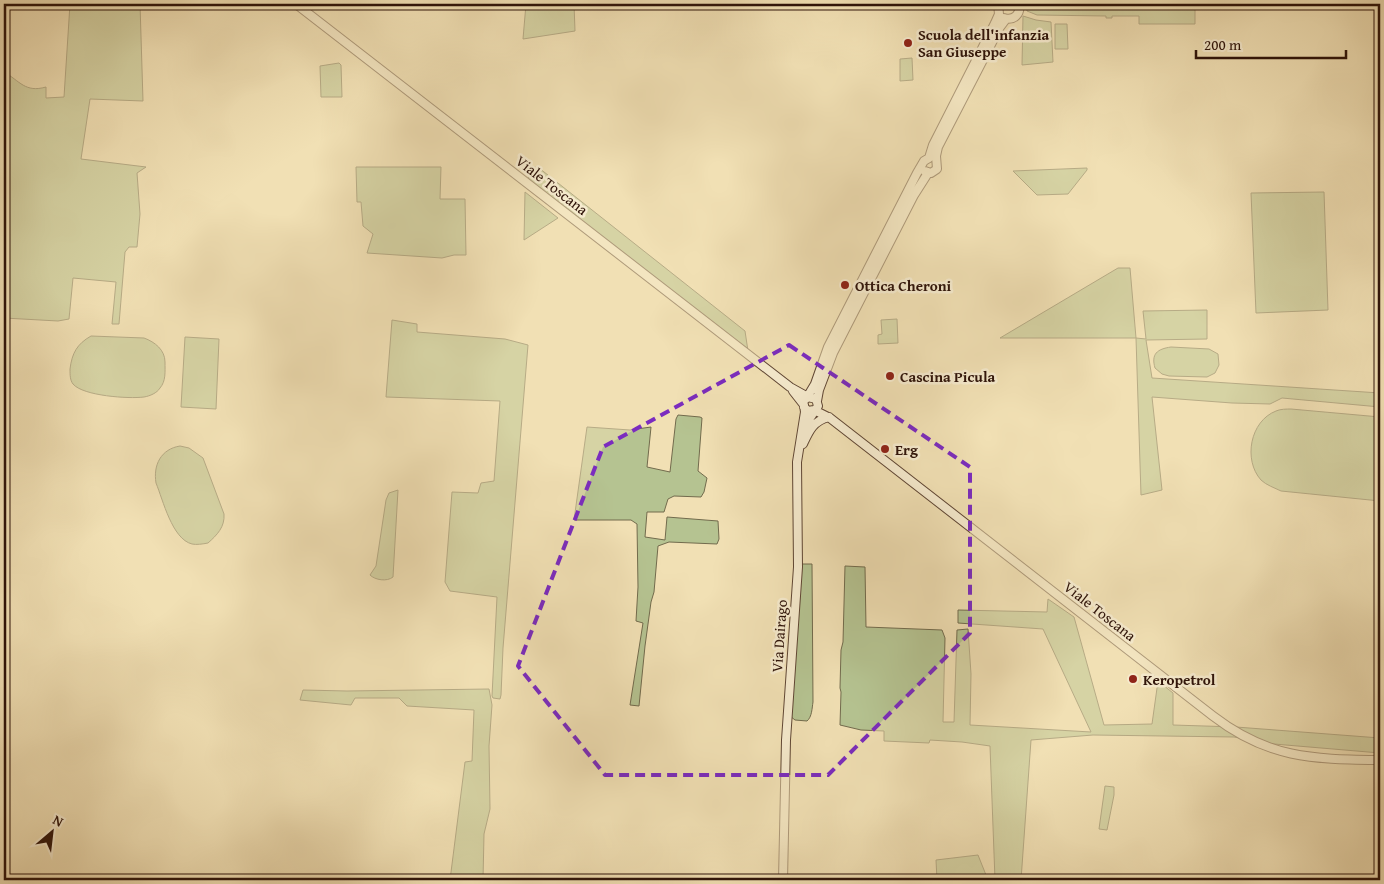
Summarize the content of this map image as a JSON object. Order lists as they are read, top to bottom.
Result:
{
  "streets": {
    "street": ["Viale Toscana", "Via Dairago"]
  },
  "places": [
    "Scuola dell'infanzia San Giuseppe",
    "Ottica Cheroni",
    "Cascina Picula",
    "Erg",
    "Keropetrol"
  ],
  "scale_bar": "200 m",
  "north": "top right"
}
